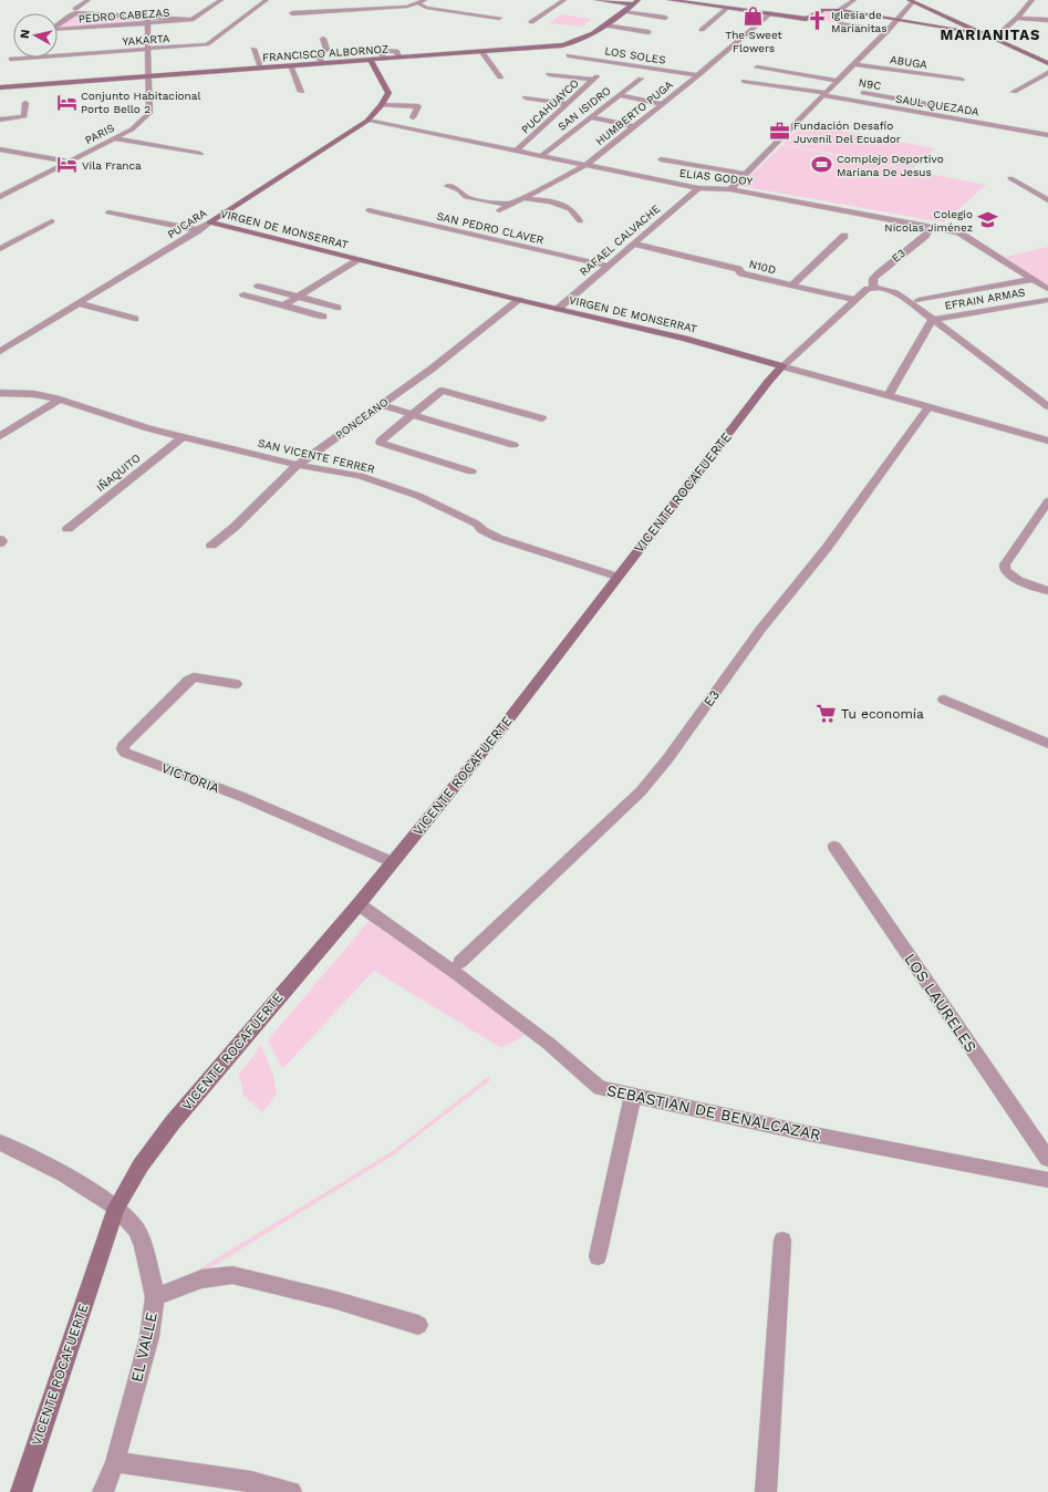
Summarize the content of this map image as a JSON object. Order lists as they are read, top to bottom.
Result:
{
  "streets": {
    "street": [
      "PEDRO CABEZAS",
      "YAKARTA",
      "FRANCISCO ALBORNOZ",
      "LOS SOLES",
      "ABUGA",
      "N9C",
      "SAUL QUEZADA",
      "PUCAHUAYCO",
      "SAN ISIDRO",
      "HUMBERTO PUGA",
      "PARIS",
      "ELIAS GODOY",
      "PUCARA",
      "SAN PEDRO CLAVER",
      "VIRGEN DE MONSERRAT",
      "RAFAEL CALVACHE",
      "E3",
      "N10D",
      "EFRAIN ARMAS",
      "PONCEANO",
      "SAN VICENTE FERRER",
      "IÑAQUITO",
      "VICENTE ROCAFUERTE",
      "VICTORIA",
      "LOS LAURELES",
      "SEBASTIAN DE BENALCAZAR",
      "EL VALLE"
    ]
  },
  "crossings": [
    ["PEDRO CABEZAS", "PARIS"],
    ["YAKARTA", "PARIS"],
    ["FRANCISCO ALBORNOZ", "LOS SOLES"],
    ["FRANCISCO ALBORNOZ", "PARIS"],
    ["LOS SOLES", "HUMBERTO PUGA"],
    ["N9C", "SAUL QUEZADA"],
    ["PUCAHUAYCO", "ELIAS GODOY"],
    ["SAN ISIDRO", "ELIAS GODOY"],
    ["HUMBERTO PUGA", "ELIAS GODOY"],
    ["ELIAS GODOY", "PUCARA"],
    ["ELIAS GODOY", "RAFAEL CALVACHE"],
    ["ELIAS GODOY", "E3"],
    ["PUCARA", "VIRGEN DE MONSERRAT"],
    ["SAN PEDRO CLAVER", "RAFAEL CALVACHE"],
    ["VIRGEN DE MONSERRAT", "RAFAEL CALVACHE"],
    ["VIRGEN DE MONSERRAT", "E3"],
    ["VIRGEN DE MONSERRAT", "EFRAIN ARMAS"],
    ["VIRGEN DE MONSERRAT", "PONCEANO"],
    ["VIRGEN DE MONSERRAT", "VICENTE ROCAFUERTE"],
    ["RAFAEL CALVACHE", "N10D"],
    ["E3", "VICENTE ROCAFUERTE"],
    ["N10D", "VICENTE ROCAFUERTE"],
    ["PONCEANO", "SAN VICENTE FERRER"],
    ["SAN VICENTE FERRER", "IÑAQUITO"],
    ["SAN VICENTE FERRER", "VICENTE ROCAFUERTE"],
    ["VICENTE ROCAFUERTE", "VICTORIA"],
    ["VICENTE ROCAFUERTE", "SEBASTIAN DE BENALCAZAR"],
    ["VICENTE ROCAFUERTE", "EL VALLE"]
  ],
  "districts": ["MARIANITAS"],
  "places": {
    "shop": ["The Sweet Flowers"],
    "church": ["Iglesia de Marianitas"],
    "hotel": ["Conjunto Habitacional Porto Bello 2", "Vila Franca"],
    "office": ["Fundación Desafío Juvenil Del Ecuador"],
    "sports": ["Complejo Deportivo Mariana De Jesus"],
    "school or university": ["Colegio Nicolas Jiménez"],
    "supermarket": ["Tu economía"]
  },
  "north": "left"
}
